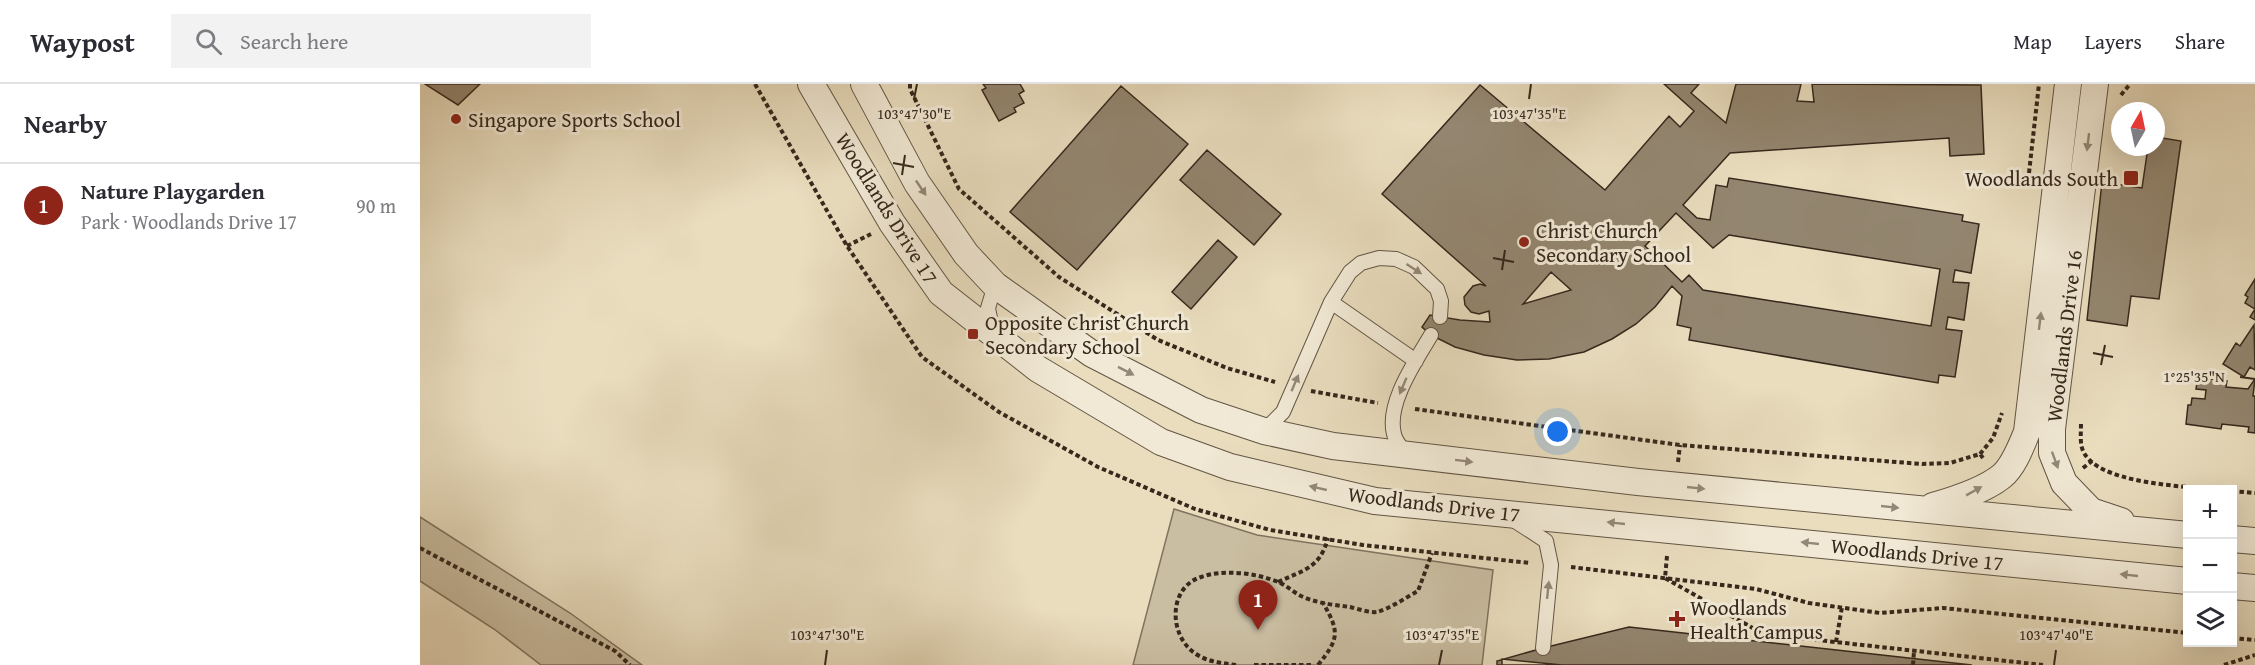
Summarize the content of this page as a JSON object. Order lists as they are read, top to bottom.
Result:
{
  "streets": {
    "street": ["Woodlands Drive 17", "Woodlands Drive 16"]
  },
  "crossings": [
    ["Woodlands Drive 17", "Woodlands Drive 16"]
  ],
  "places": {
    "other": ["Singapore Sports School", "Christ Church Secondary School"],
    "transit": ["Woodlands South", "Opposite Christ Church Secondary School"],
    "health": ["Woodlands Health Campus"]
  },
  "north": "top",
  "page": {
    "header": "Waypost",
    "search": "Search here",
    "nav": ["Map", "Layers", "Share"],
    "heading": "Nearby",
    "list": [
      {
        "mark": "1",
        "name": "Nature Playgarden",
        "note": "Park · Woodlands Drive 17",
        "value": "90 m"
      }
    ],
    "map_buttons": ["+", "−"],
    "pins": "1"
  },
  "coordinates": [
    "103°47'30\"E",
    "103°47'35\"E",
    "1°25'35\"N",
    "103°47'40\"E"
  ]
}
